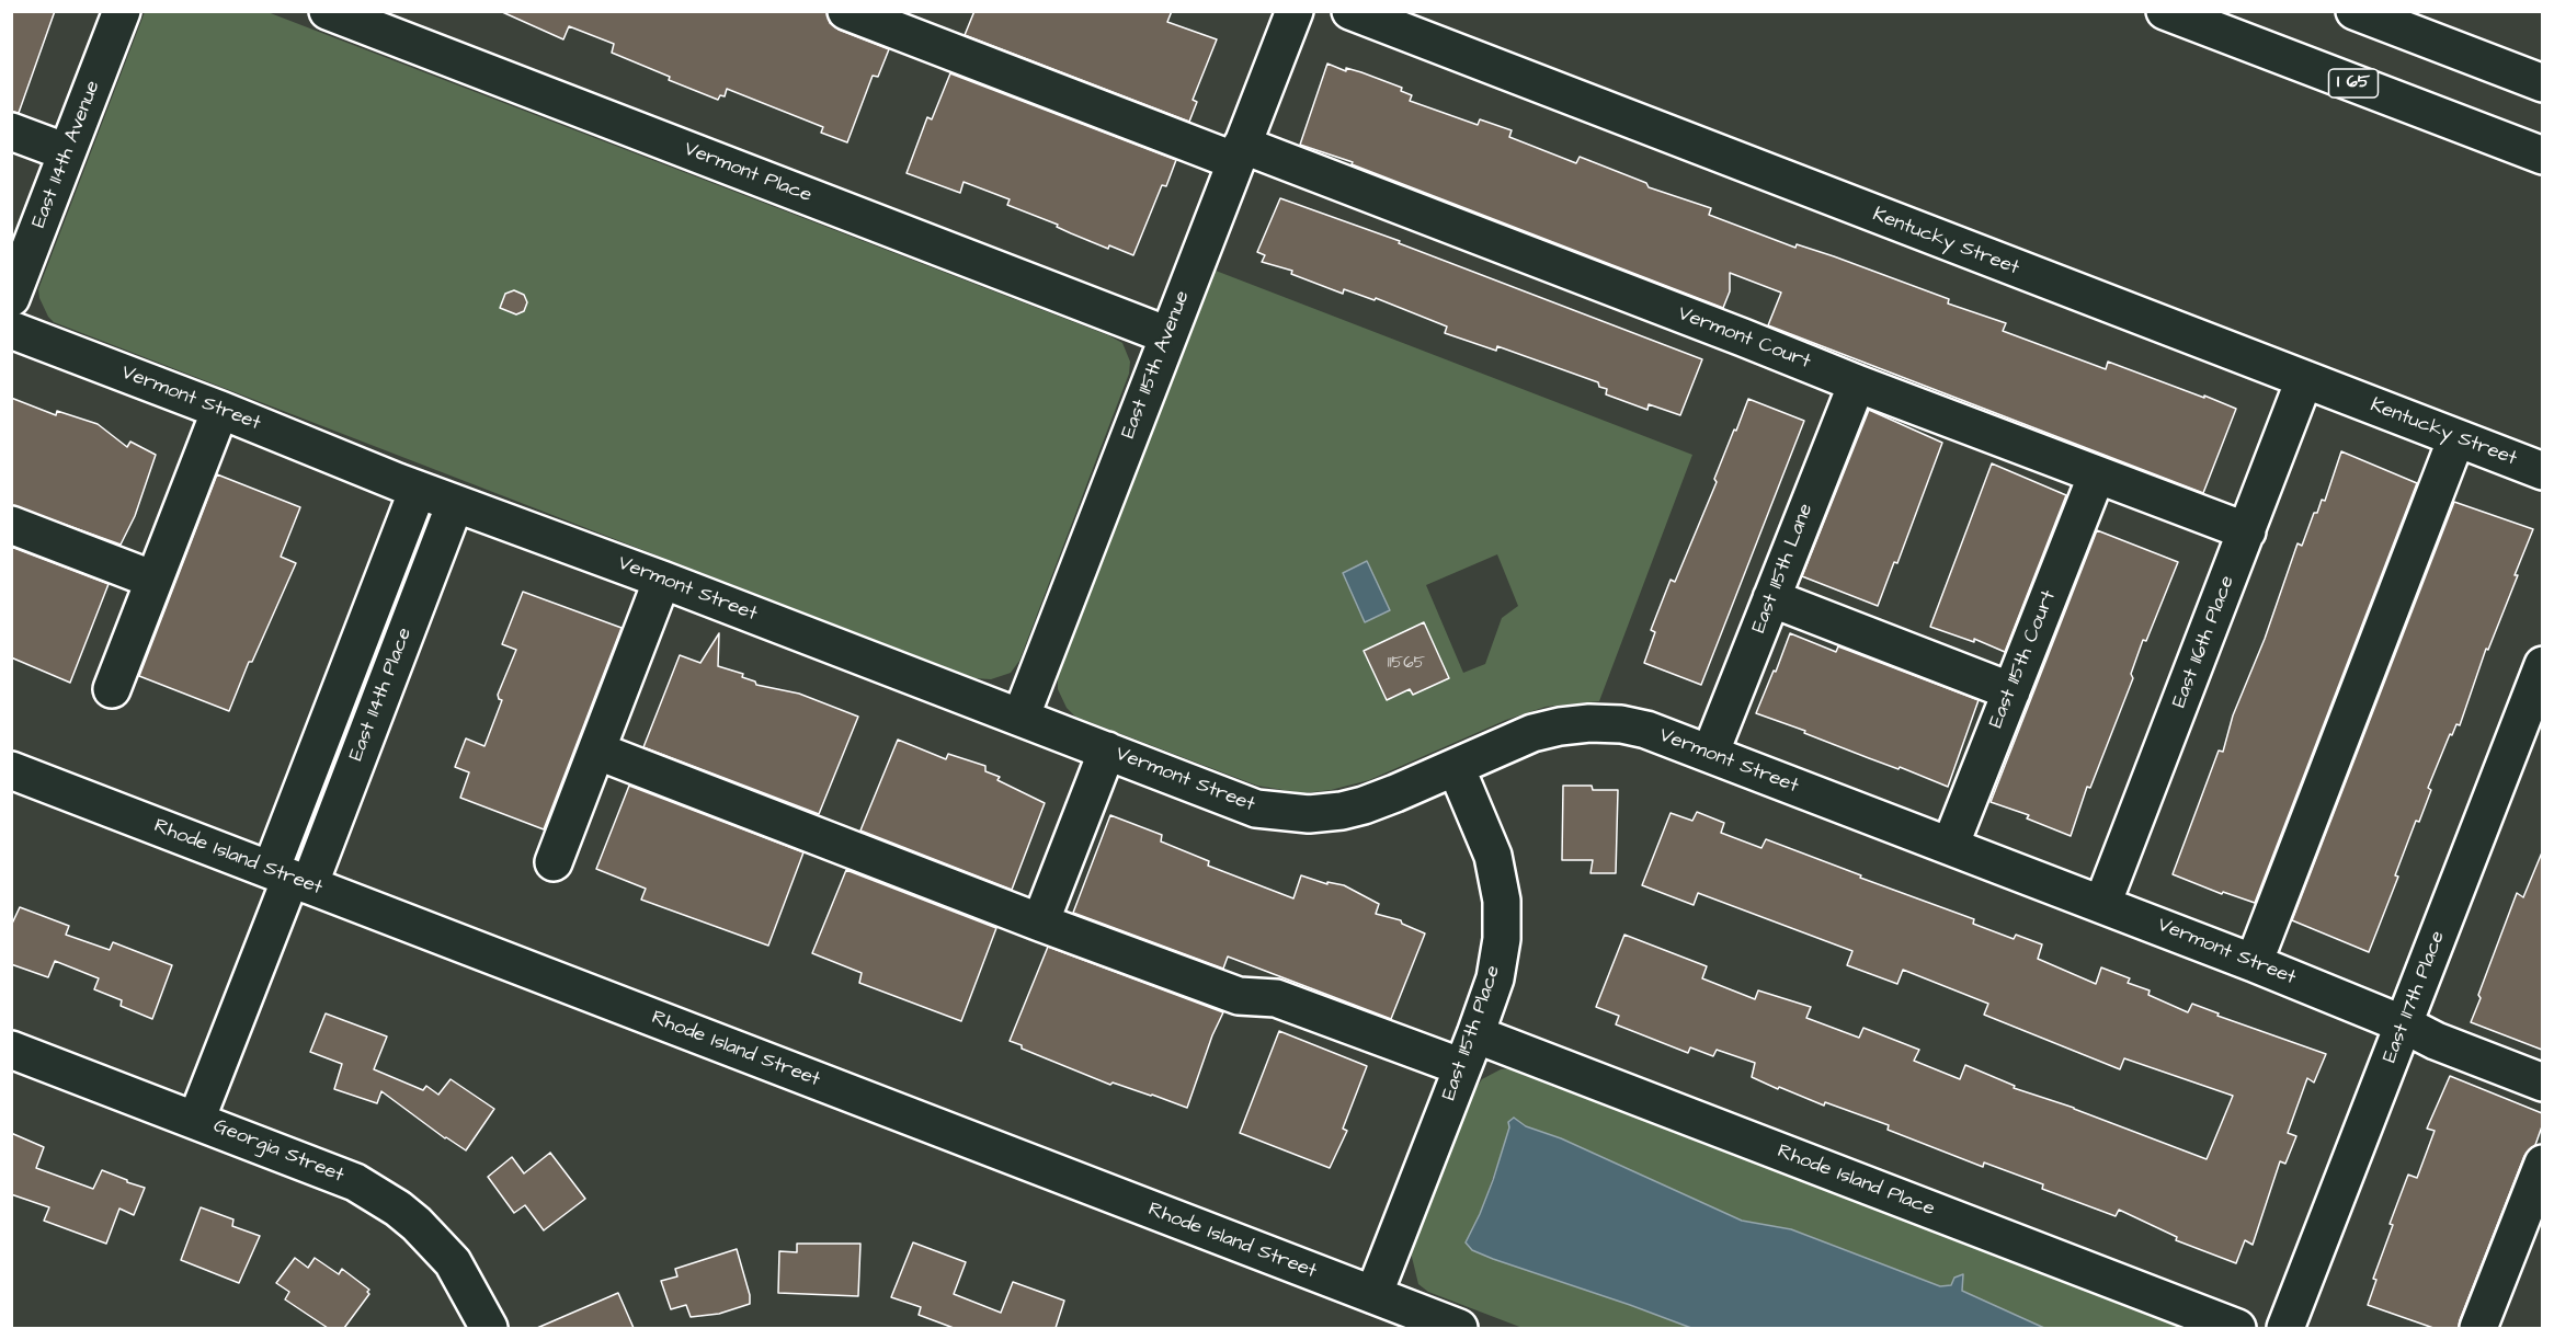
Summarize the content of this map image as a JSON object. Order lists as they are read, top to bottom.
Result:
{
  "streets": {
    "main road": [
      "I 65",
      "East 114th Avenue",
      "Vermont Place",
      "Kentucky Street",
      "Vermont Court",
      "East 115th Avenue",
      "Vermont Street",
      "East 115th Lane",
      "East 116th Place",
      "East 115th Court",
      "East 114th Place",
      "Rhode Island Street",
      "East 117th Place",
      "East 115th Place",
      "Georgia Street",
      "Rhode Island Place"
    ]
  },
  "crossings": [
    ["Vermont Place", "East 115th Avenue"],
    ["Kentucky Street", "East 116th Place"],
    ["Vermont Court", "East 115th Avenue"],
    ["Vermont Court", "East 115th Lane"],
    ["Vermont Court", "East 116th Place"],
    ["Vermont Court", "East 115th Court"],
    ["East 115th Avenue", "Vermont Street"],
    ["Vermont Street", "East 115th Lane"],
    ["Vermont Street", "East 116th Place"],
    ["Vermont Street", "East 115th Court"],
    ["Vermont Street", "East 114th Place"],
    ["Vermont Street", "East 117th Place"],
    ["Vermont Street", "East 115th Place"],
    ["East 114th Place", "Rhode Island Street"],
    ["East 114th Place", "Georgia Street"],
    ["Rhode Island Street", "East 115th Place"],
    ["East 115th Place", "Rhode Island Place"]
  ],
  "house_numbers": ["11565"]
}
